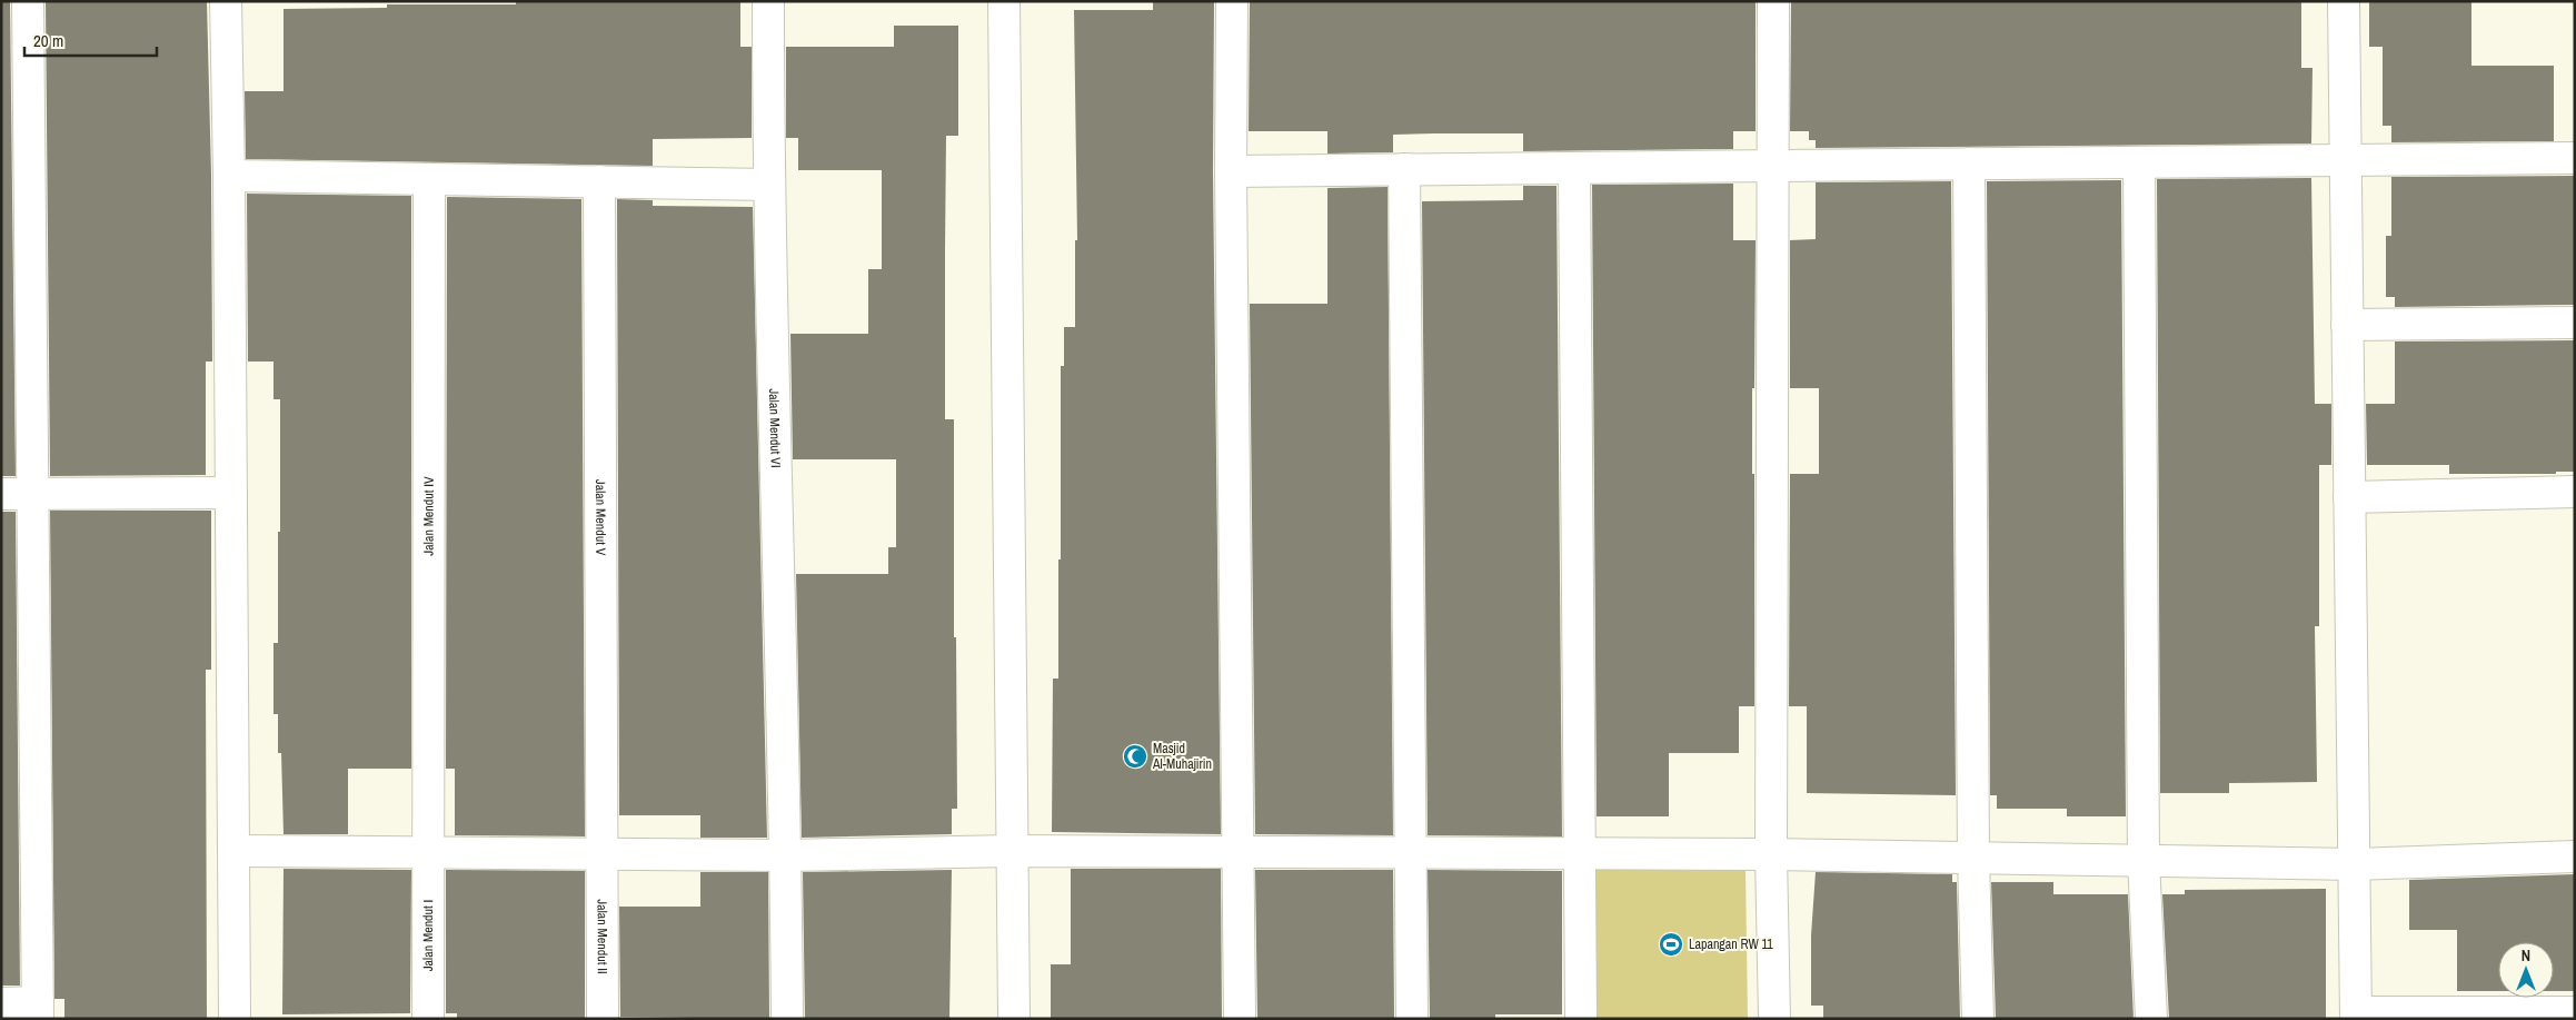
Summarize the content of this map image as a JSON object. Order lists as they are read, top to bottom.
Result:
{
  "streets": {
    "street": [
      "Jalan Mendut VI",
      "Jalan Mendut IV",
      "Jalan Mendut V",
      "Jalan Mendut I",
      "Jalan Mendut II"
    ]
  },
  "crossings": [
    ["Jalan Mendut IV", "Jalan Mendut I"],
    ["Jalan Mendut V", "Jalan Mendut II"]
  ],
  "places": {
    "mosque": ["Masjid Al-Muhajirin"],
    "sports": ["Lapangan RW 11"]
  },
  "scale_bar": "20 m",
  "north": "top"
}
